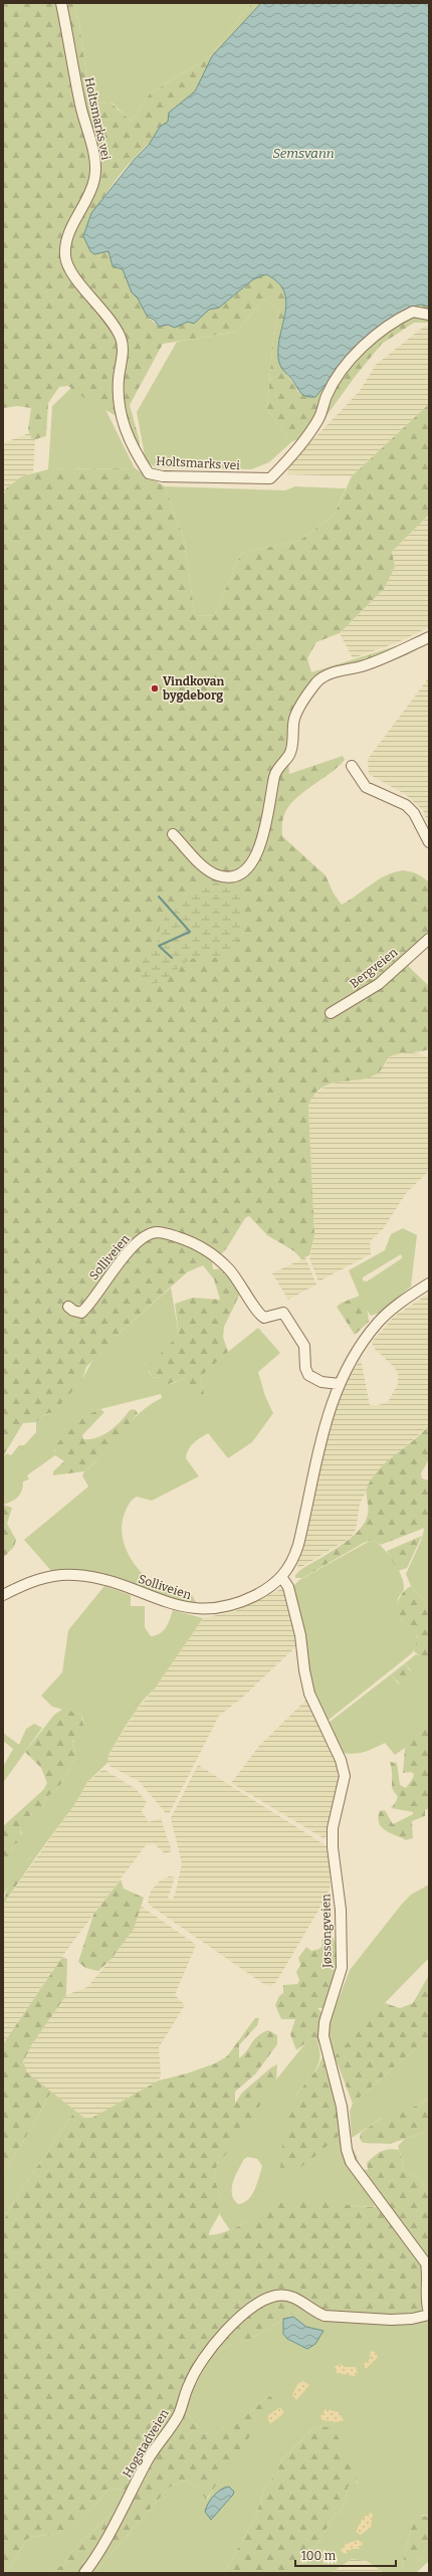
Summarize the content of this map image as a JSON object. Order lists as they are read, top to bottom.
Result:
{
  "streets": {
    "street": [
      "Holtsmarks vei",
      "Bergveien",
      "Solliveien",
      "Jøssongveien",
      "Hogstadveien"
    ]
  },
  "crossings": [
    ["Solliveien", "Jøssongveien"],
    ["Jøssongveien", "Hogstadveien"]
  ],
  "water": ["Semsvann"],
  "places": ["Vindkovan bygdeborg"],
  "scale_bar": "100 m"
}
